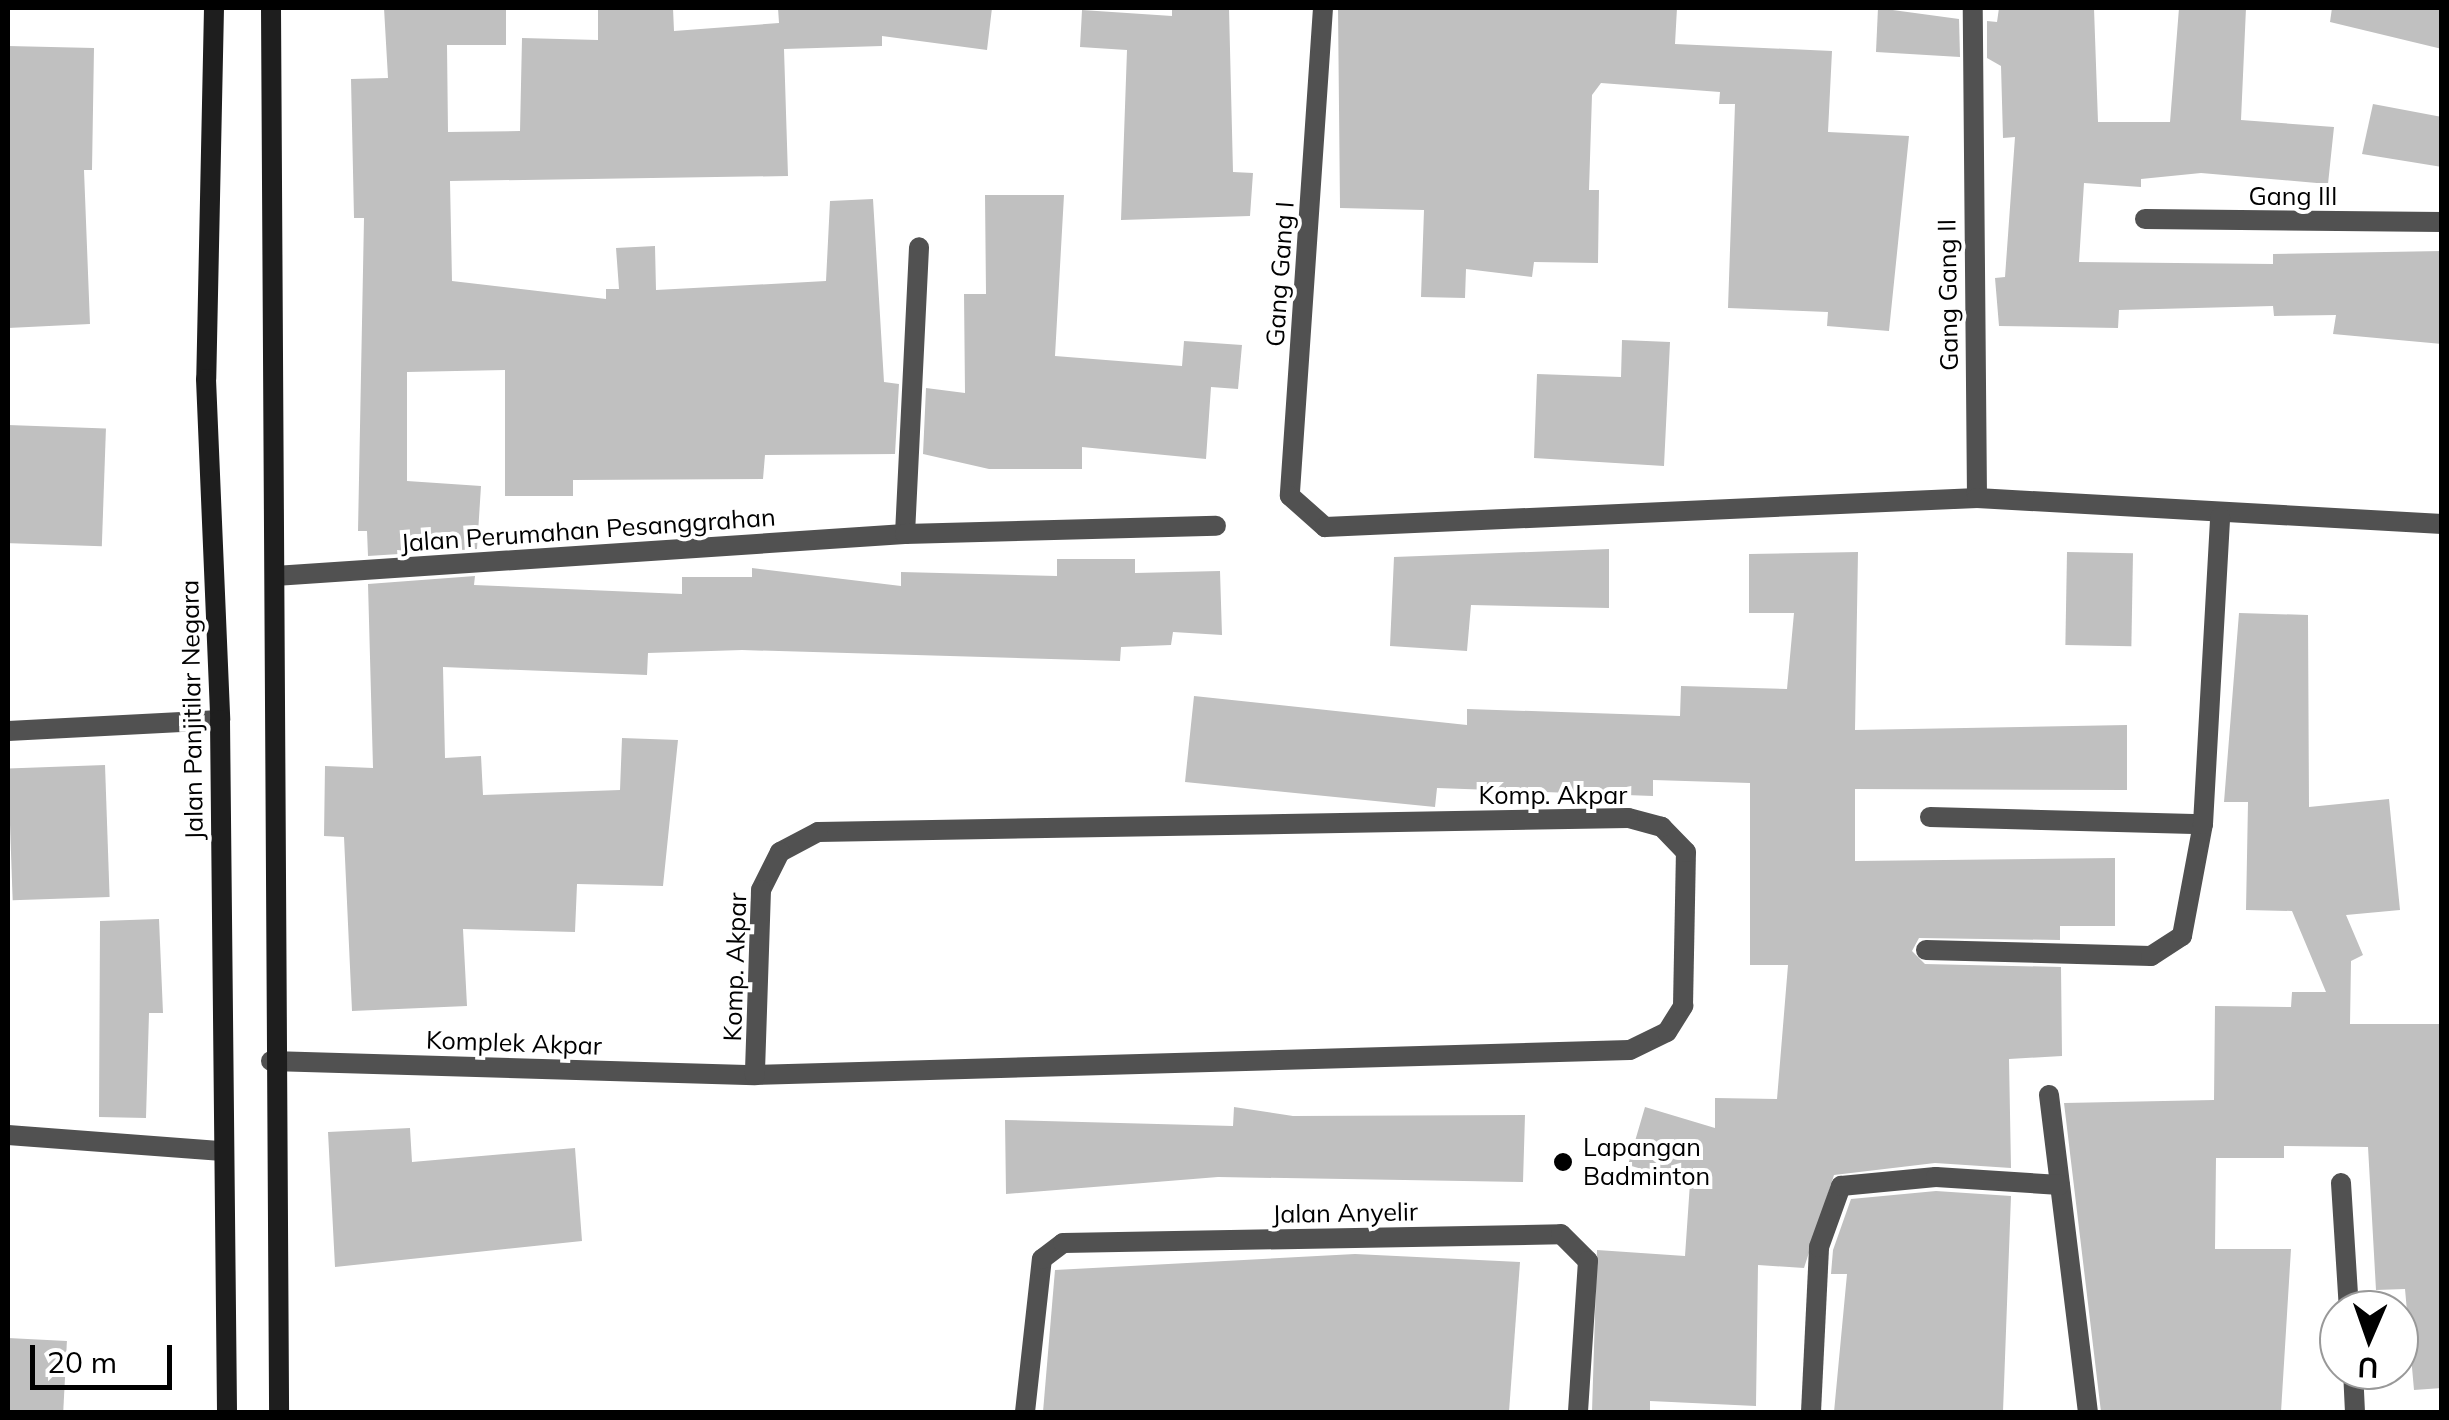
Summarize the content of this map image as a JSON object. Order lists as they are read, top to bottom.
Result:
{
  "streets": {
    "main road": ["Jalan Panjitilar Negara"],
    "street": [
      "Gang III",
      "Gang Gang I",
      "Gang Gang II",
      "Jalan Perumahan Pesanggrahan",
      "Komp. Akpar",
      "Komplek Akpar",
      "Jalan Anyelir"
    ]
  },
  "crossings": [
    ["Gang Gang I", "Gang Gang II"],
    ["Komp. Akpar", "Komplek Akpar"]
  ],
  "places": ["Lapangan Badminton"],
  "scale_bar": "20 m",
  "north": "bottom"
}
